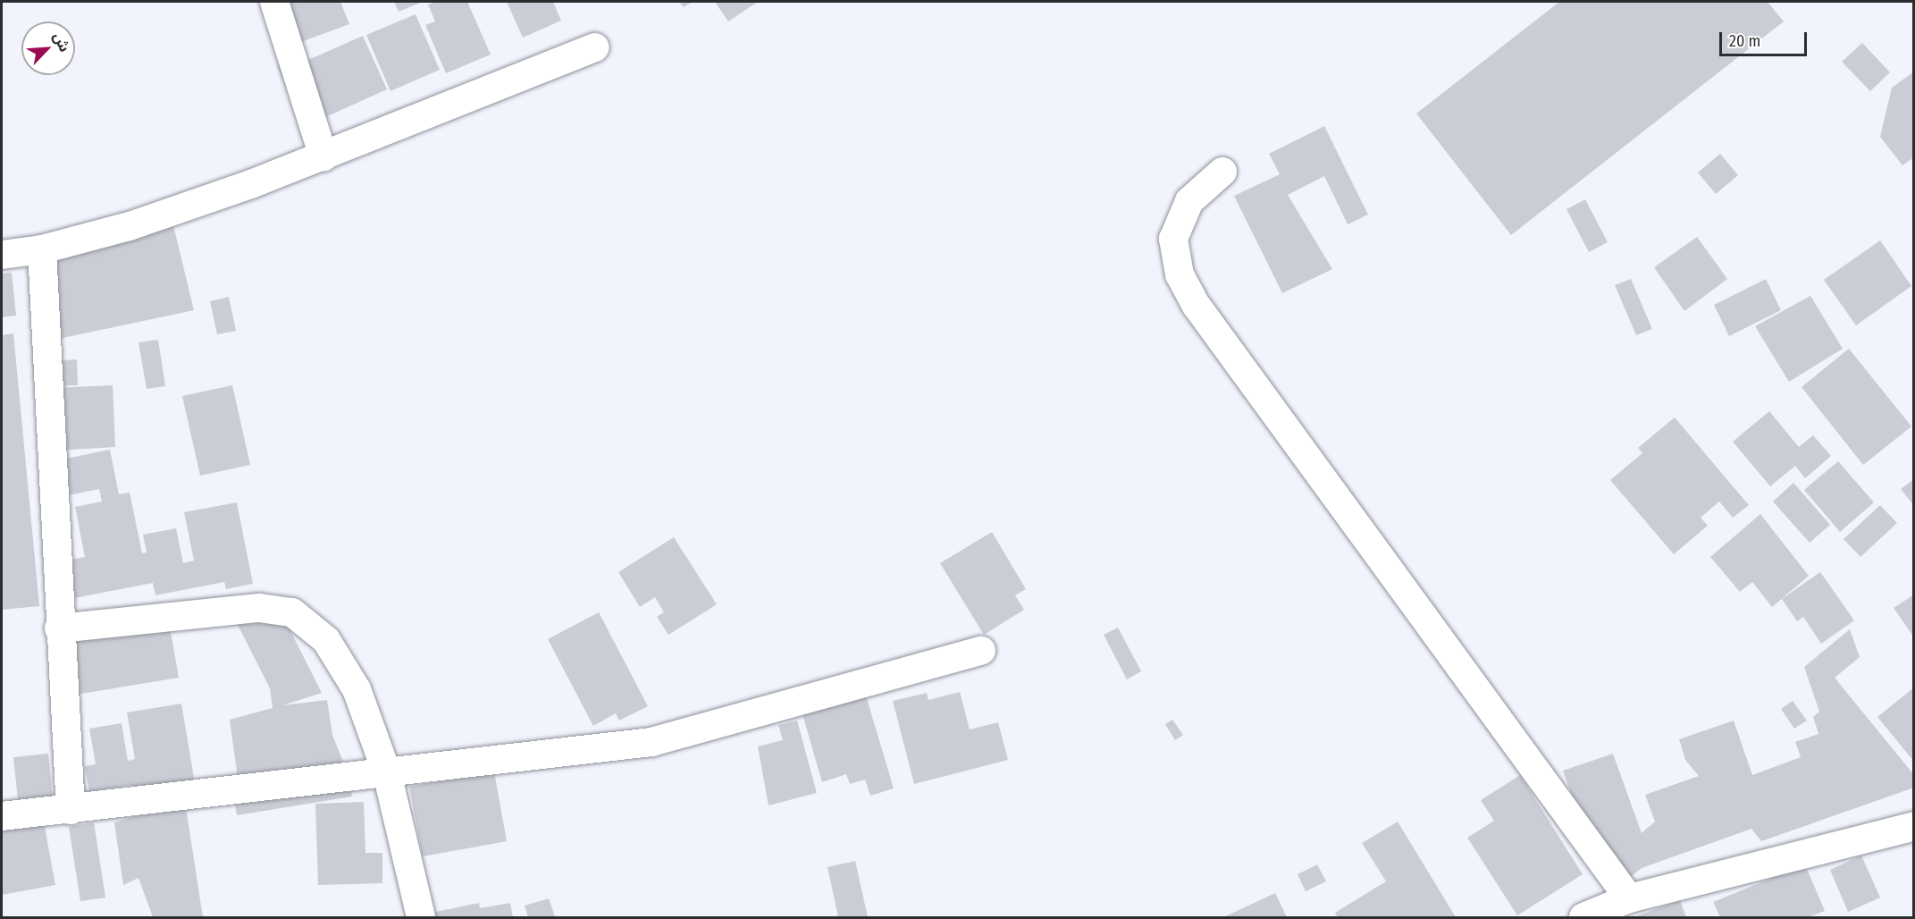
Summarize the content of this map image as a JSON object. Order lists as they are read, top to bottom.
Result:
{
  "scale_bar": "20 m",
  "north": "top right"
}
